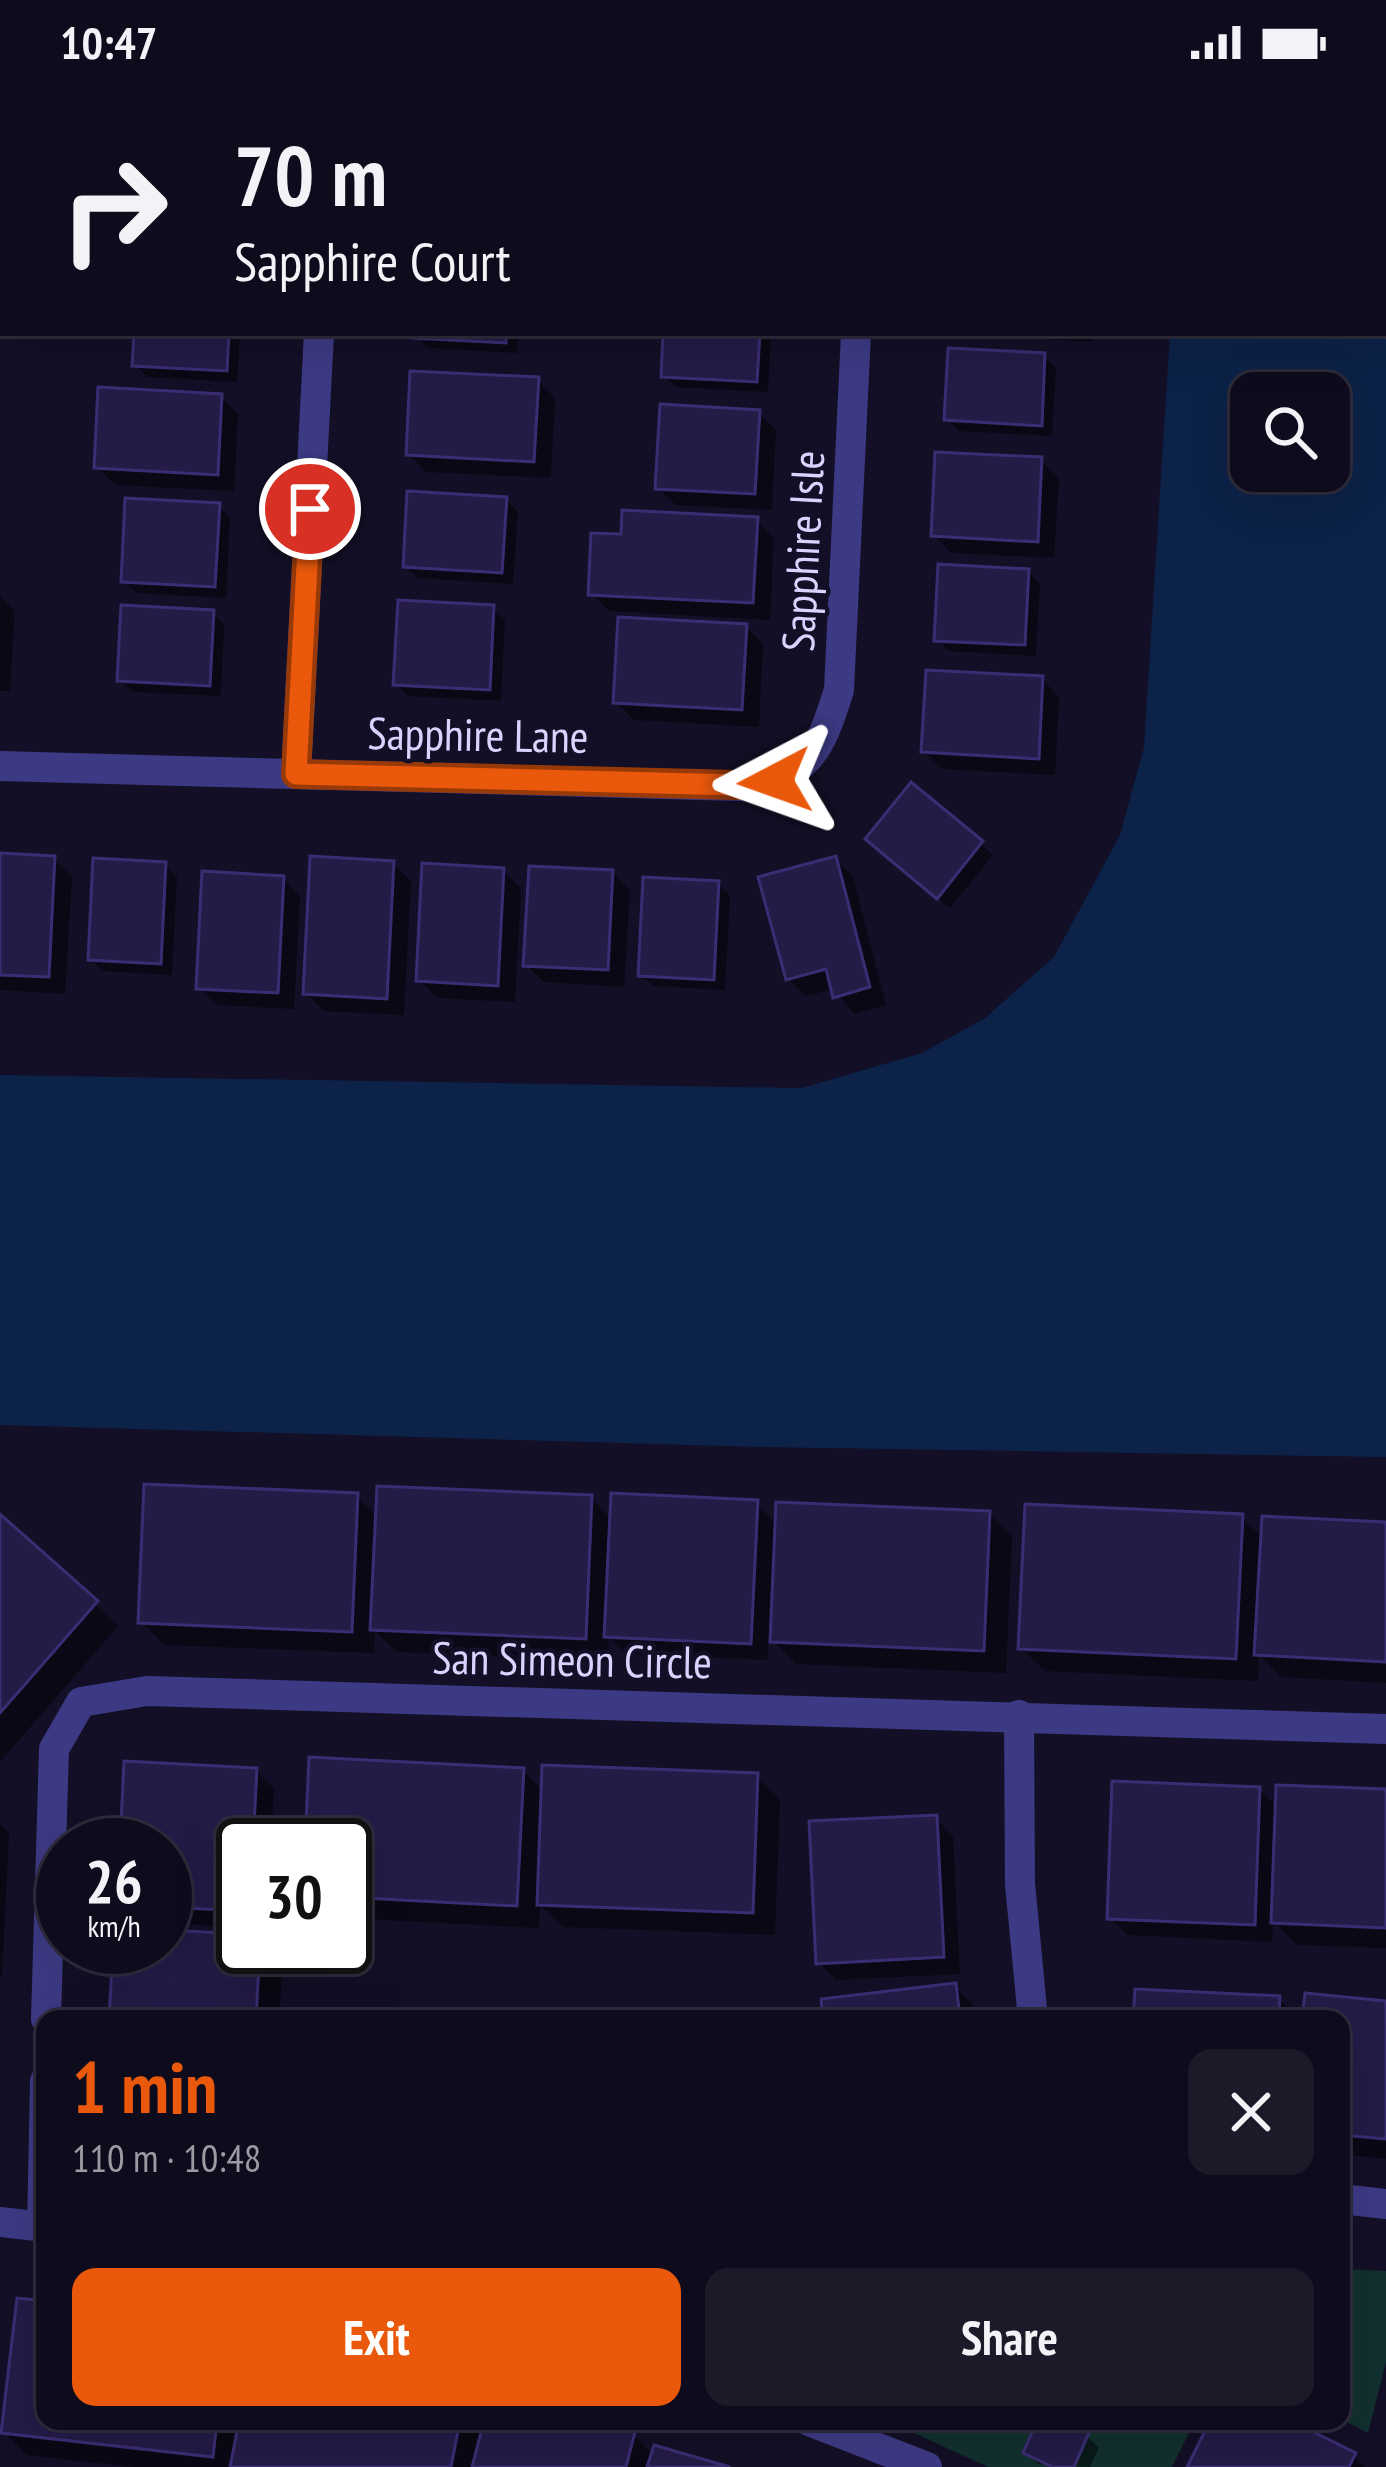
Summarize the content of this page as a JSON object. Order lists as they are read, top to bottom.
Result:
{
  "streets": {
    "street": ["Sapphire Isle", "Sapphire Lane", "San Simeon Circle"]
  },
  "crossings": [
    ["Sapphire Isle", "Sapphire Lane"]
  ],
  "page": {
    "status": "10:47",
    "turn": ["70 m", "Sapphire Court"],
    "speed": "26 km/h",
    "limit": "30",
    "heading": ["1 min", "110 m · 10:48"],
    "buttons": ["Exit", "Share"]
  }
}
